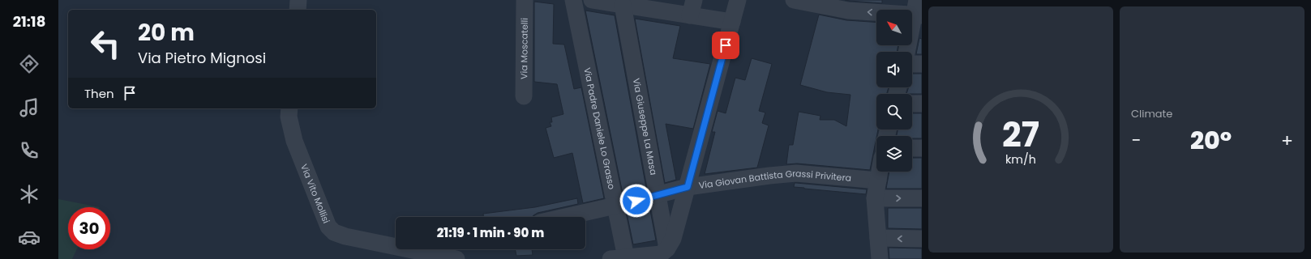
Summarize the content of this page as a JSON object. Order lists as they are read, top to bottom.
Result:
{
  "streets": {
    "street": [
      "Via Moscatelli",
      "Via Giuseppe La Masa",
      "Via Padre Daniele Lo Grasso",
      "Via Giovan Battista Grassi Privitera",
      "Via Vito Mollisi"
    ]
  },
  "crossings": [
    ["Via Giuseppe La Masa", "Via Giovan Battista Grassi Privitera"],
    ["Via Padre Daniele Lo Grasso", "Via Giovan Battista Grassi Privitera"]
  ],
  "north": "top left",
  "page": {
    "tabs": "21:18",
    "tile": "Climate",
    "turn": ["20 m", "Via Pietro Mignosi"],
    "then": "Then",
    "heat": ["−", "20°", "+"],
    "limit": "30",
    "trip": "21:19 · 1 min · 90 m",
    "gauge": ["27", "km/h"]
  }
}
